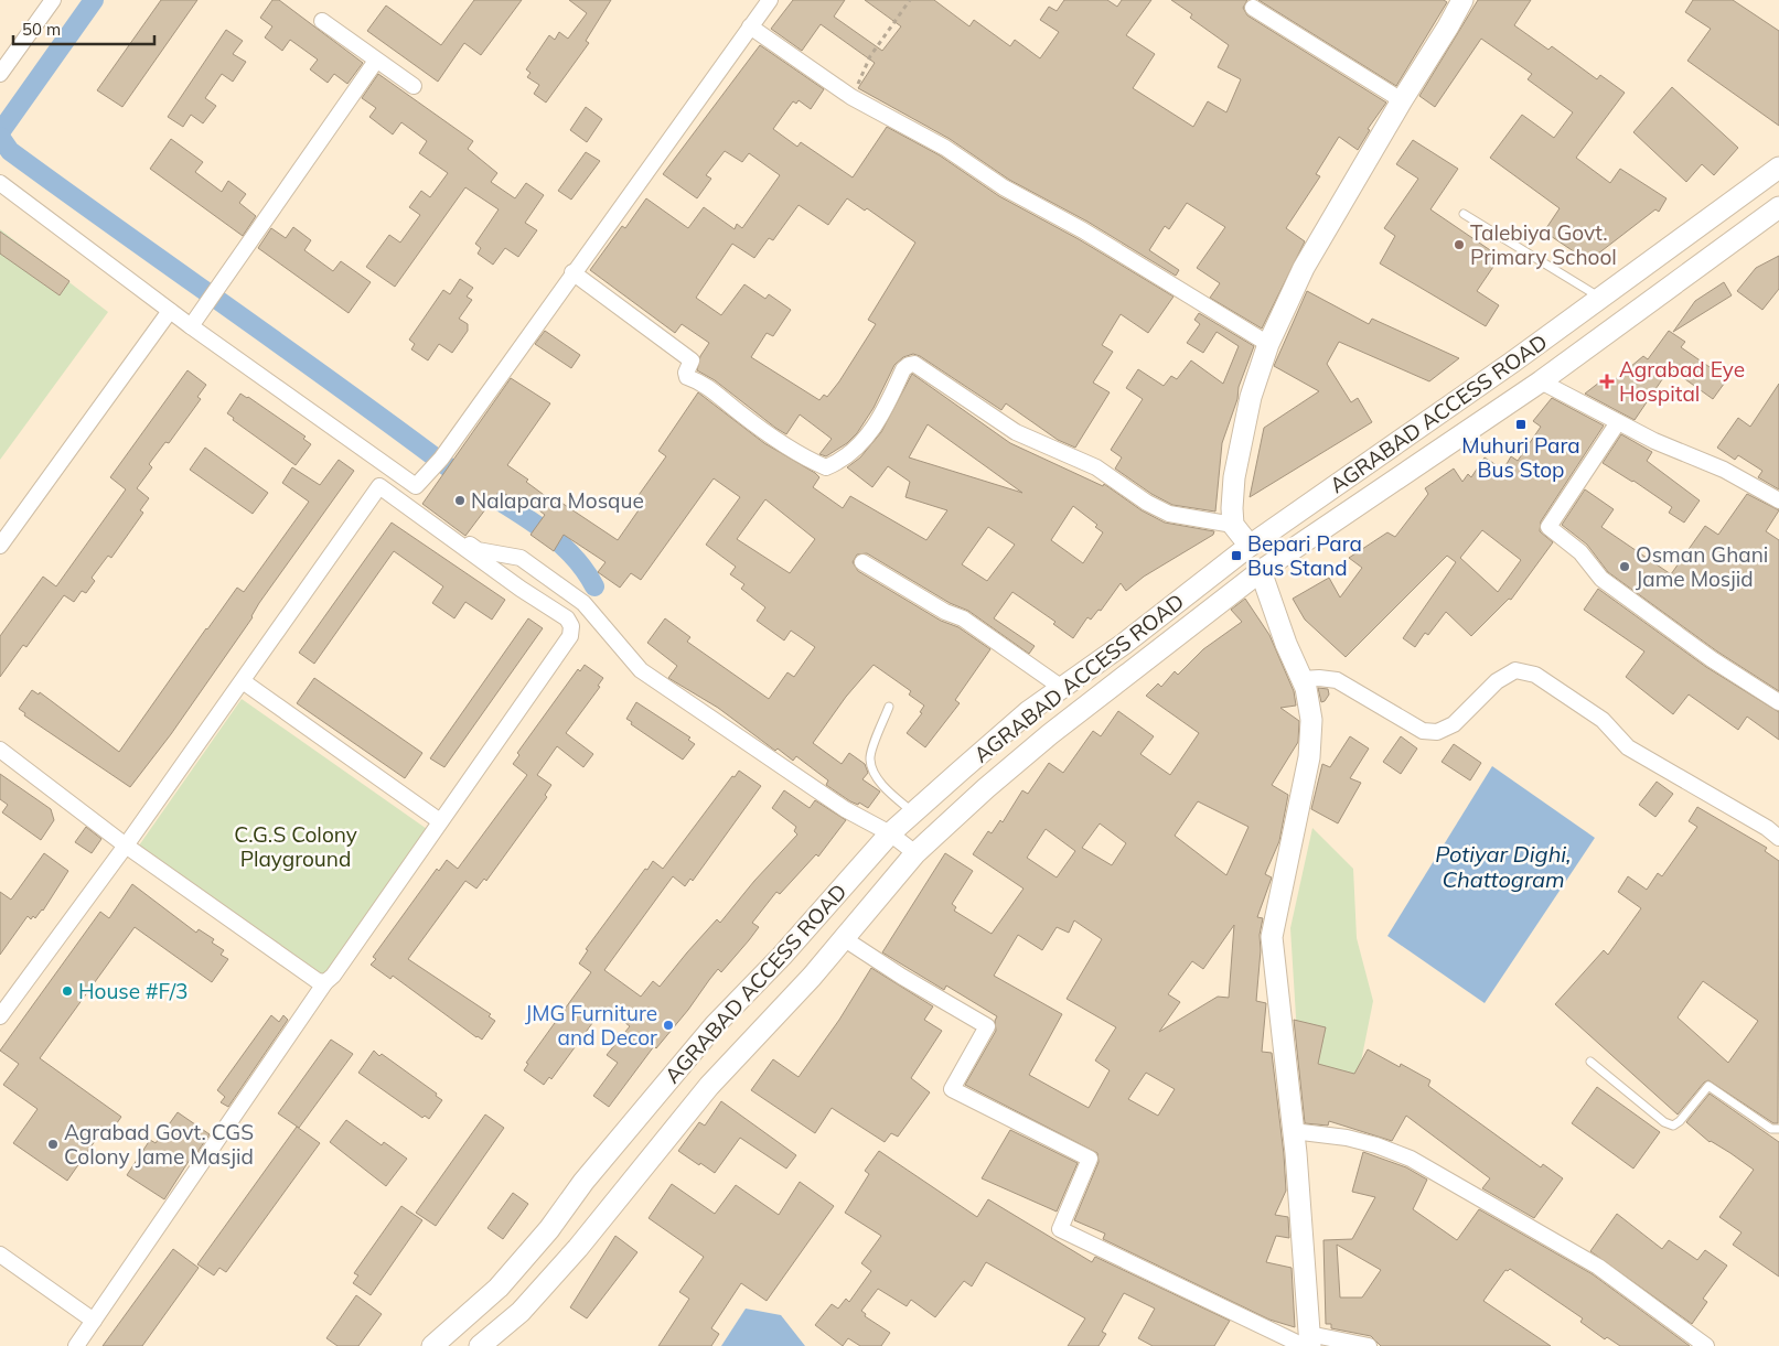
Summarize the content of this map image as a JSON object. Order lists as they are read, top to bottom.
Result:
{
  "streets": {
    "main road": ["AGRABAD ACCESS ROAD"]
  },
  "water": ["Potiyar Dighi, Chattogram"],
  "parks": ["C.G.S Colony Playground"],
  "places": {
    "other": [
      "Talebiya Govt. Primary School",
      "Nalapara Mosque",
      "Osman Ghani Jame Mosjid",
      "House #F/3",
      "JMG Furniture and Decor",
      "Agrabad Govt. CGS Colony Jame Masjid"
    ],
    "health": ["Agrabad Eye Hospital"],
    "transit": ["Muhuri Para Bus Stop", "Bepari Para Bus Stand"]
  },
  "scale_bar": "50 m"
}
